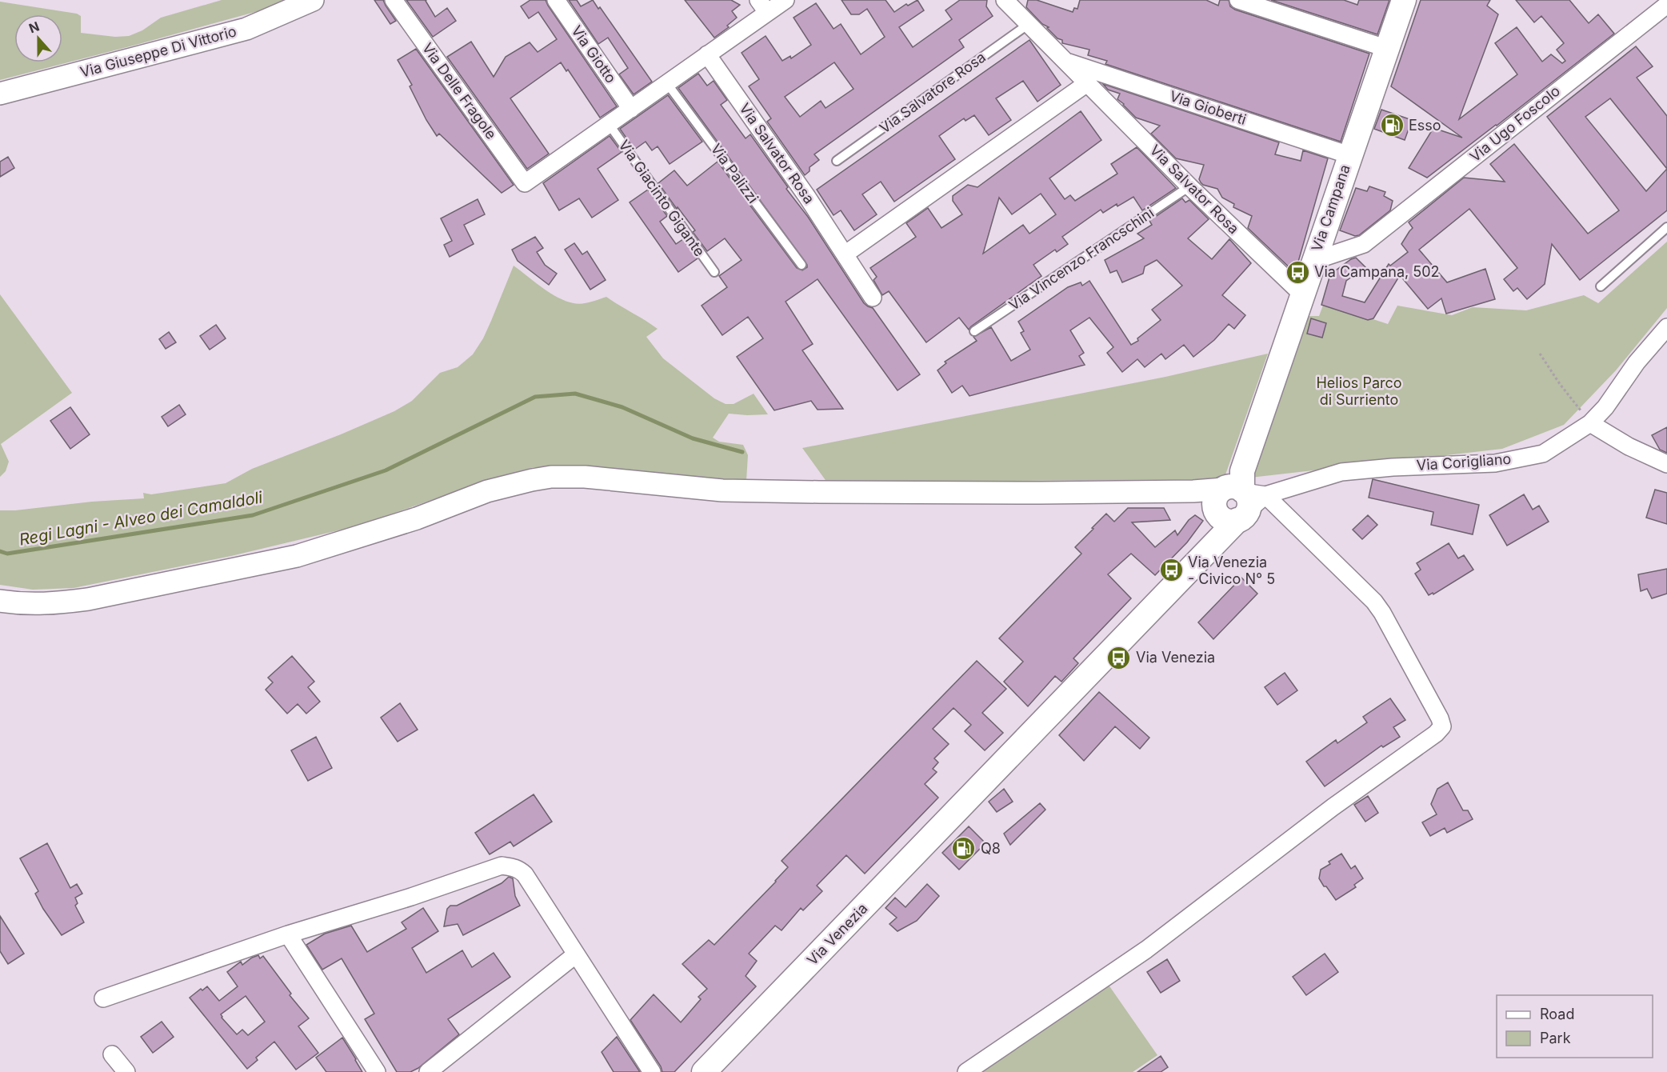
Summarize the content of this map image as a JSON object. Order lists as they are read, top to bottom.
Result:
{
  "streets": {
    "main road": ["Via Campana", "Via Venezia"],
    "street": [
      "Via Giuseppe Di Vittorio",
      "Via Giotto",
      "Via Delle Fragole",
      "Via Gioberti",
      "Via Ugo Foscolo",
      "Via Salvator Rosa",
      "Via Corigliano"
    ],
    "lane": [
      "Via Salvatore Rosa",
      "Via Palizzi",
      "Via Giacinto Gigante",
      "Via Vincenzo Francschini"
    ]
  },
  "crossings": [
    ["Via Delle Fragole", "Via Giacinto Gigante"],
    ["Via Salvatore Rosa", "Via Salvator Rosa"],
    ["Via Gioberti", "Via Salvator Rosa"],
    ["Via Gioberti", "Via Campana"],
    ["Via Ugo Foscolo", "Via Campana"],
    ["Via Salvator Rosa", "Via Campana"],
    ["Via Salvator Rosa", "Via Vincenzo Francschini"],
    ["Via Campana", "Via Corigliano"],
    ["Via Campana", "Via Venezia"]
  ],
  "water": ["Regi Lagni - Alveo dei Camaldoli"],
  "parks": ["Helios Parco di Surriento"],
  "places": {
    "fuel station": ["Esso", "Q8"],
    "bus stop": ["Via Campana, 502", "Via Venezia - Civico N° 5", "Via Venezia"]
  },
  "legend": ["Road", "Park"],
  "north": "top"
}
